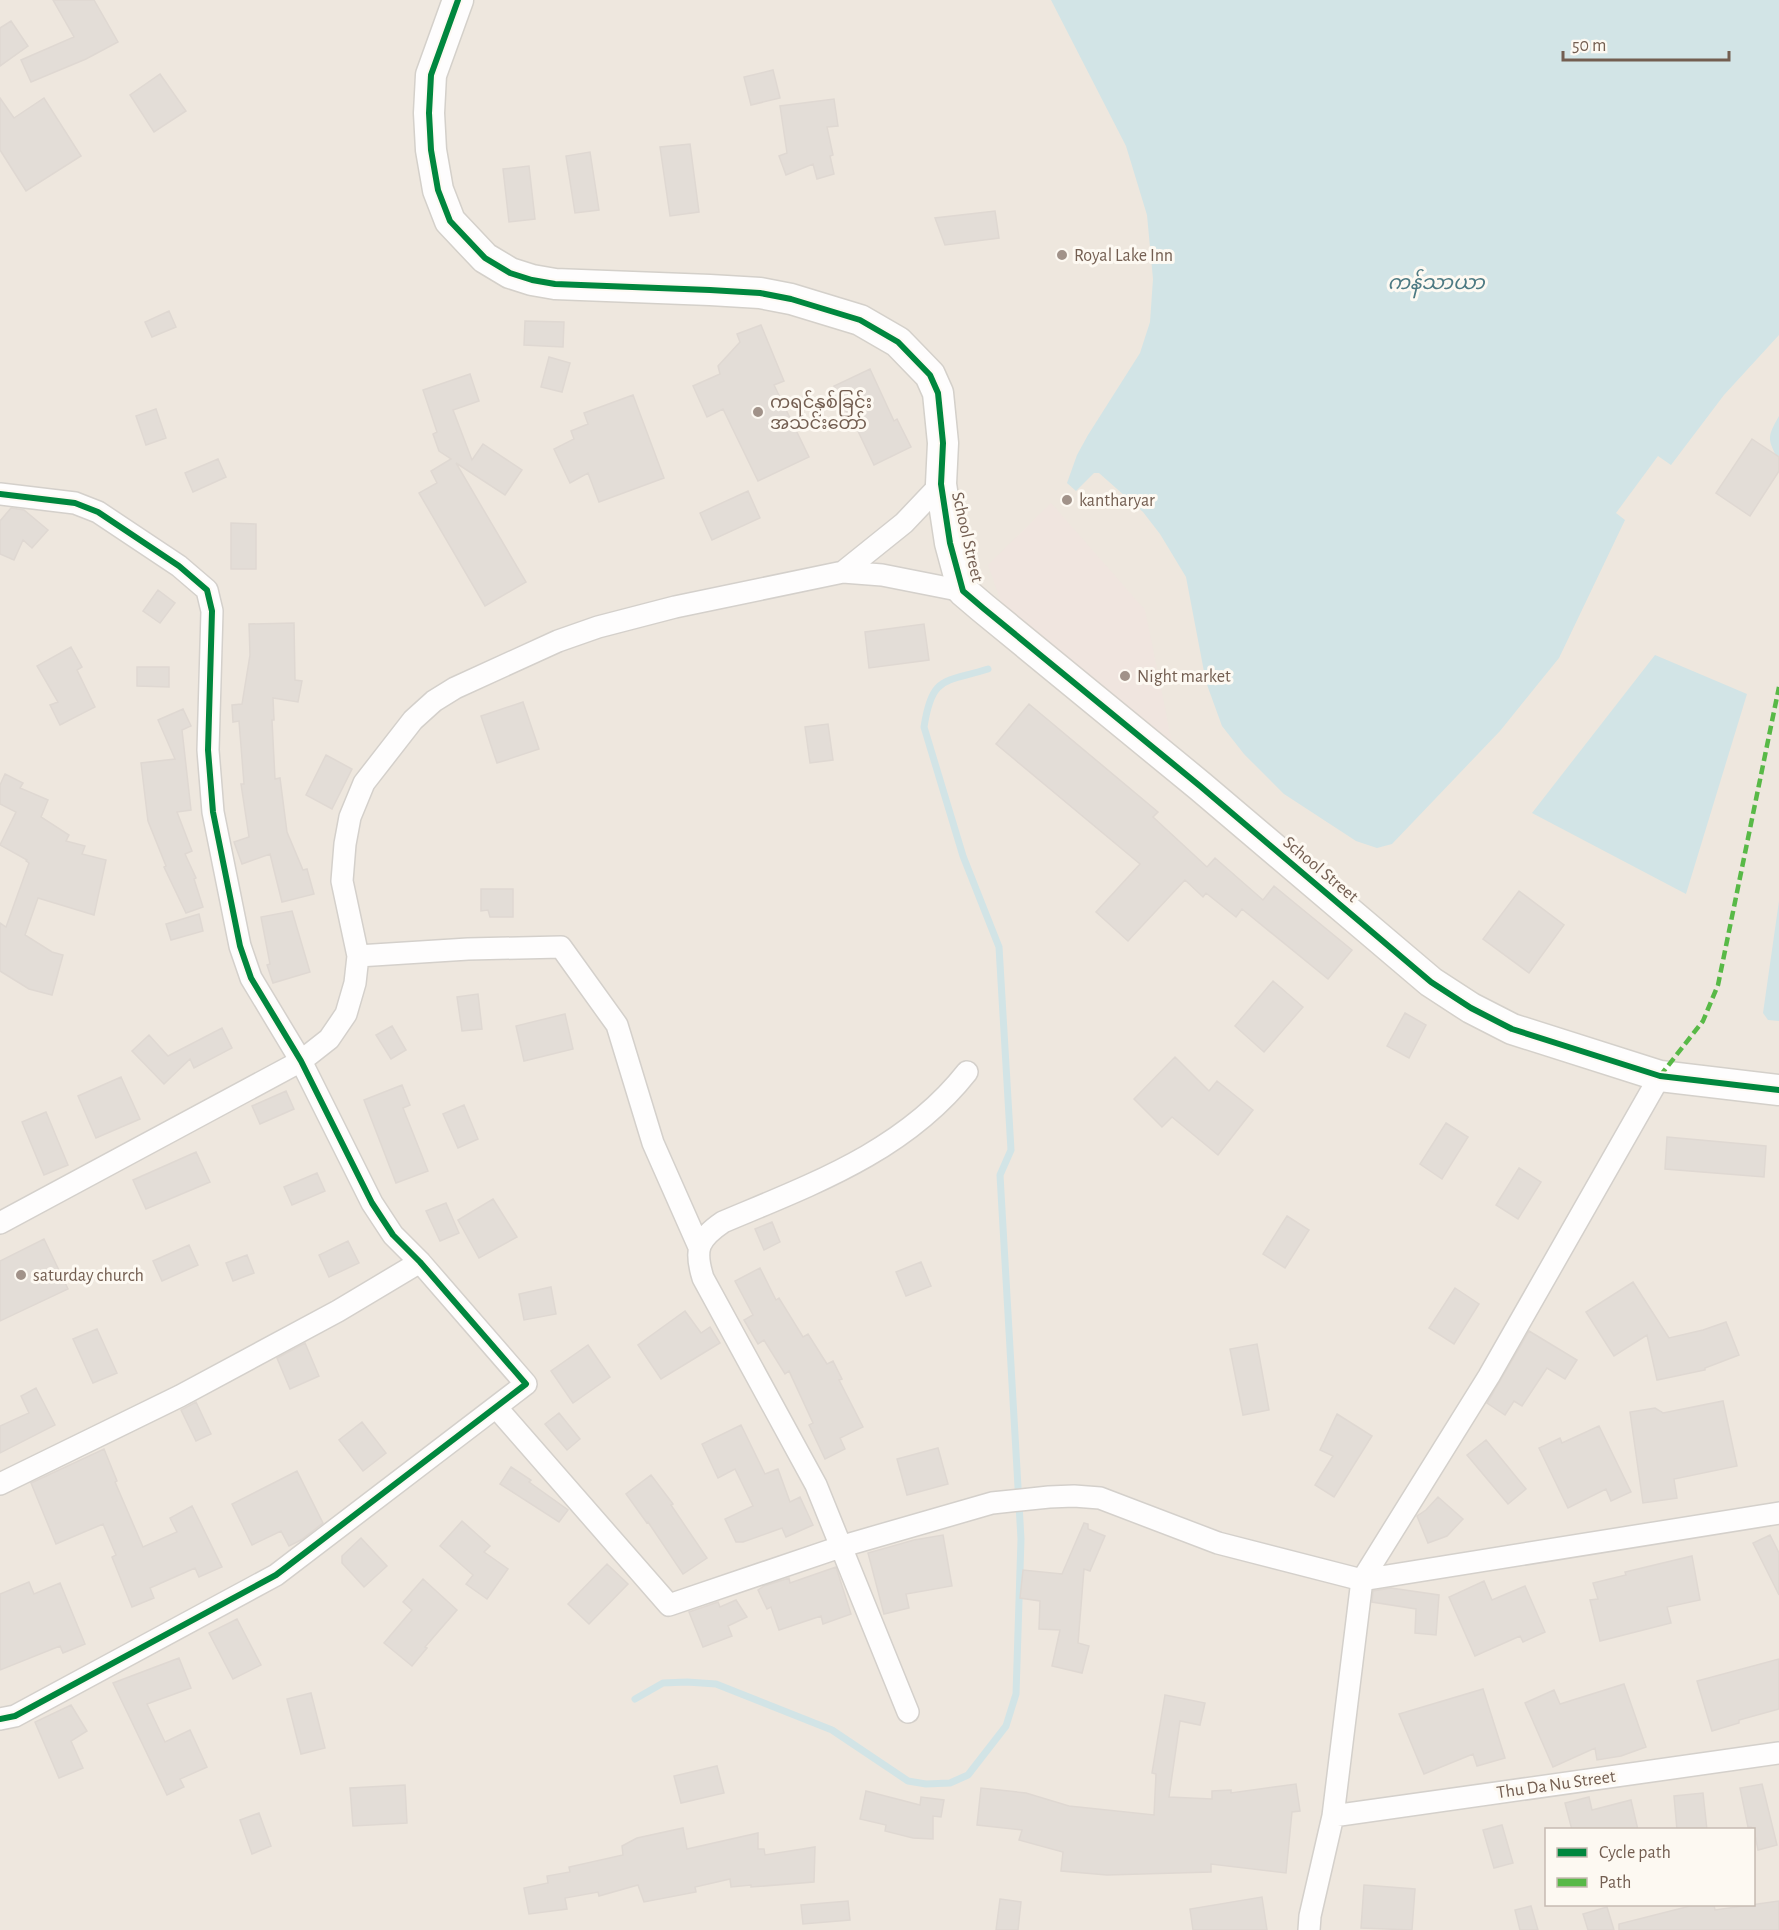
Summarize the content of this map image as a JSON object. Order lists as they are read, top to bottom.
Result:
{
  "streets": {
    "street": ["School Street", "Thu Da Nu Street"]
  },
  "water": ["ကန်သာယာ"],
  "places": [
    "Royal Lake Inn",
    "ကရင်နှစ်ခြင်း အသင်းတော်",
    "kantharyar",
    "Night market",
    "saturday church"
  ],
  "legend": ["Cycle path", "Path"],
  "scale_bar": "50 m"
}
